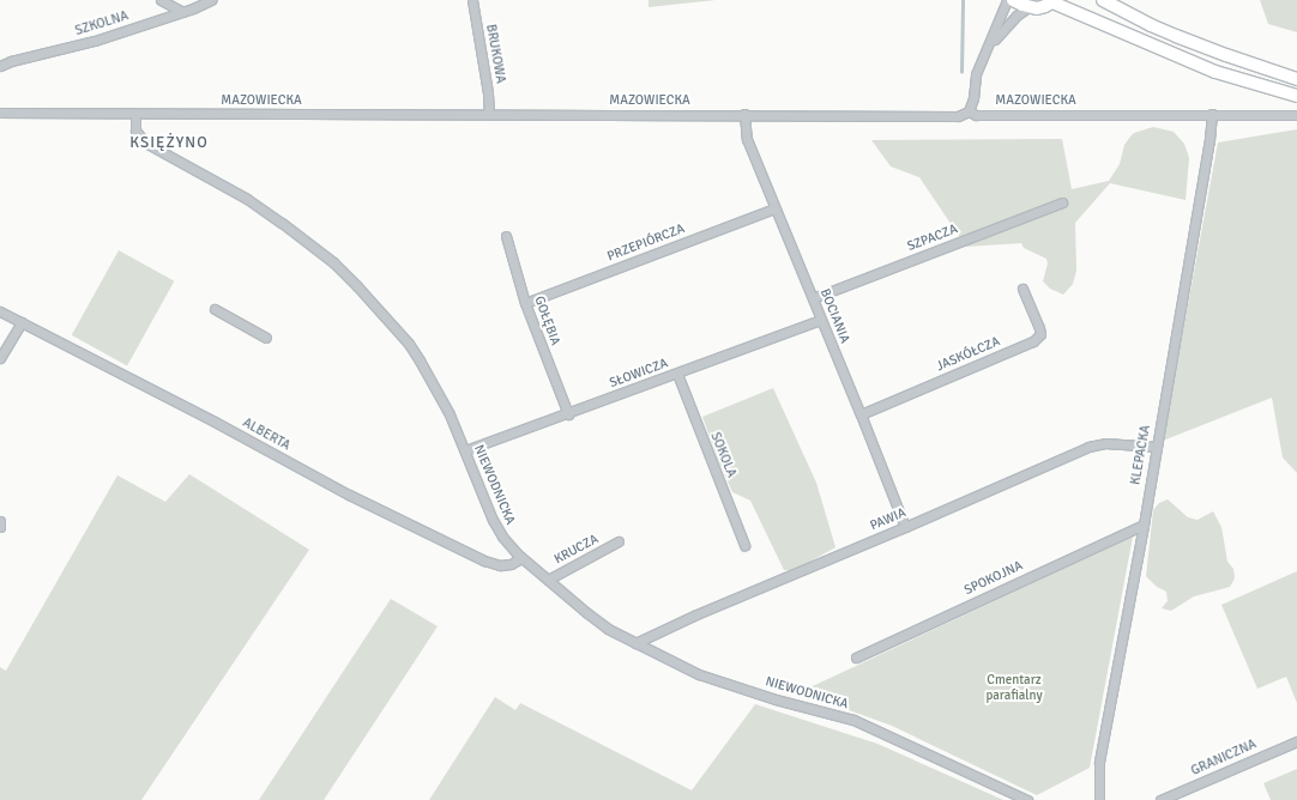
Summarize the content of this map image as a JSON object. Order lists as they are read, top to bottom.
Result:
{
  "streets": {
    "street": [
      "SZKOLNA",
      "BRUKOWA",
      "MAZOWIECKA",
      "SZPACZA",
      "PRZEPIÓRCZA",
      "BOCIANIA",
      "GOŁĘBIA",
      "JASKÓŁCZA",
      "SŁOWICZA",
      "ALBERTA",
      "SOKOLA",
      "KLEPACKA",
      "NIEWODNICKA",
      "PAWIA",
      "KRUCZA",
      "SPOKOJNA",
      "GRANICZNA"
    ]
  },
  "crossings": [
    ["BRUKOWA", "MAZOWIECKA"],
    ["MAZOWIECKA", "BOCIANIA"],
    ["MAZOWIECKA", "KLEPACKA"],
    ["MAZOWIECKA", "NIEWODNICKA"],
    ["SZPACZA", "BOCIANIA"],
    ["PRZEPIÓRCZA", "BOCIANIA"],
    ["PRZEPIÓRCZA", "GOŁĘBIA"],
    ["BOCIANIA", "JASKÓŁCZA"],
    ["BOCIANIA", "SŁOWICZA"],
    ["BOCIANIA", "PAWIA"],
    ["GOŁĘBIA", "SŁOWICZA"],
    ["SŁOWICZA", "SOKOLA"],
    ["SŁOWICZA", "NIEWODNICKA"],
    ["ALBERTA", "NIEWODNICKA"],
    ["KLEPACKA", "PAWIA"],
    ["KLEPACKA", "SPOKOJNA"],
    ["NIEWODNICKA", "PAWIA"],
    ["NIEWODNICKA", "KRUCZA"]
  ],
  "districts": ["KSIĘŻYNO"],
  "parks": ["Cmentarz parafialny"]
}
